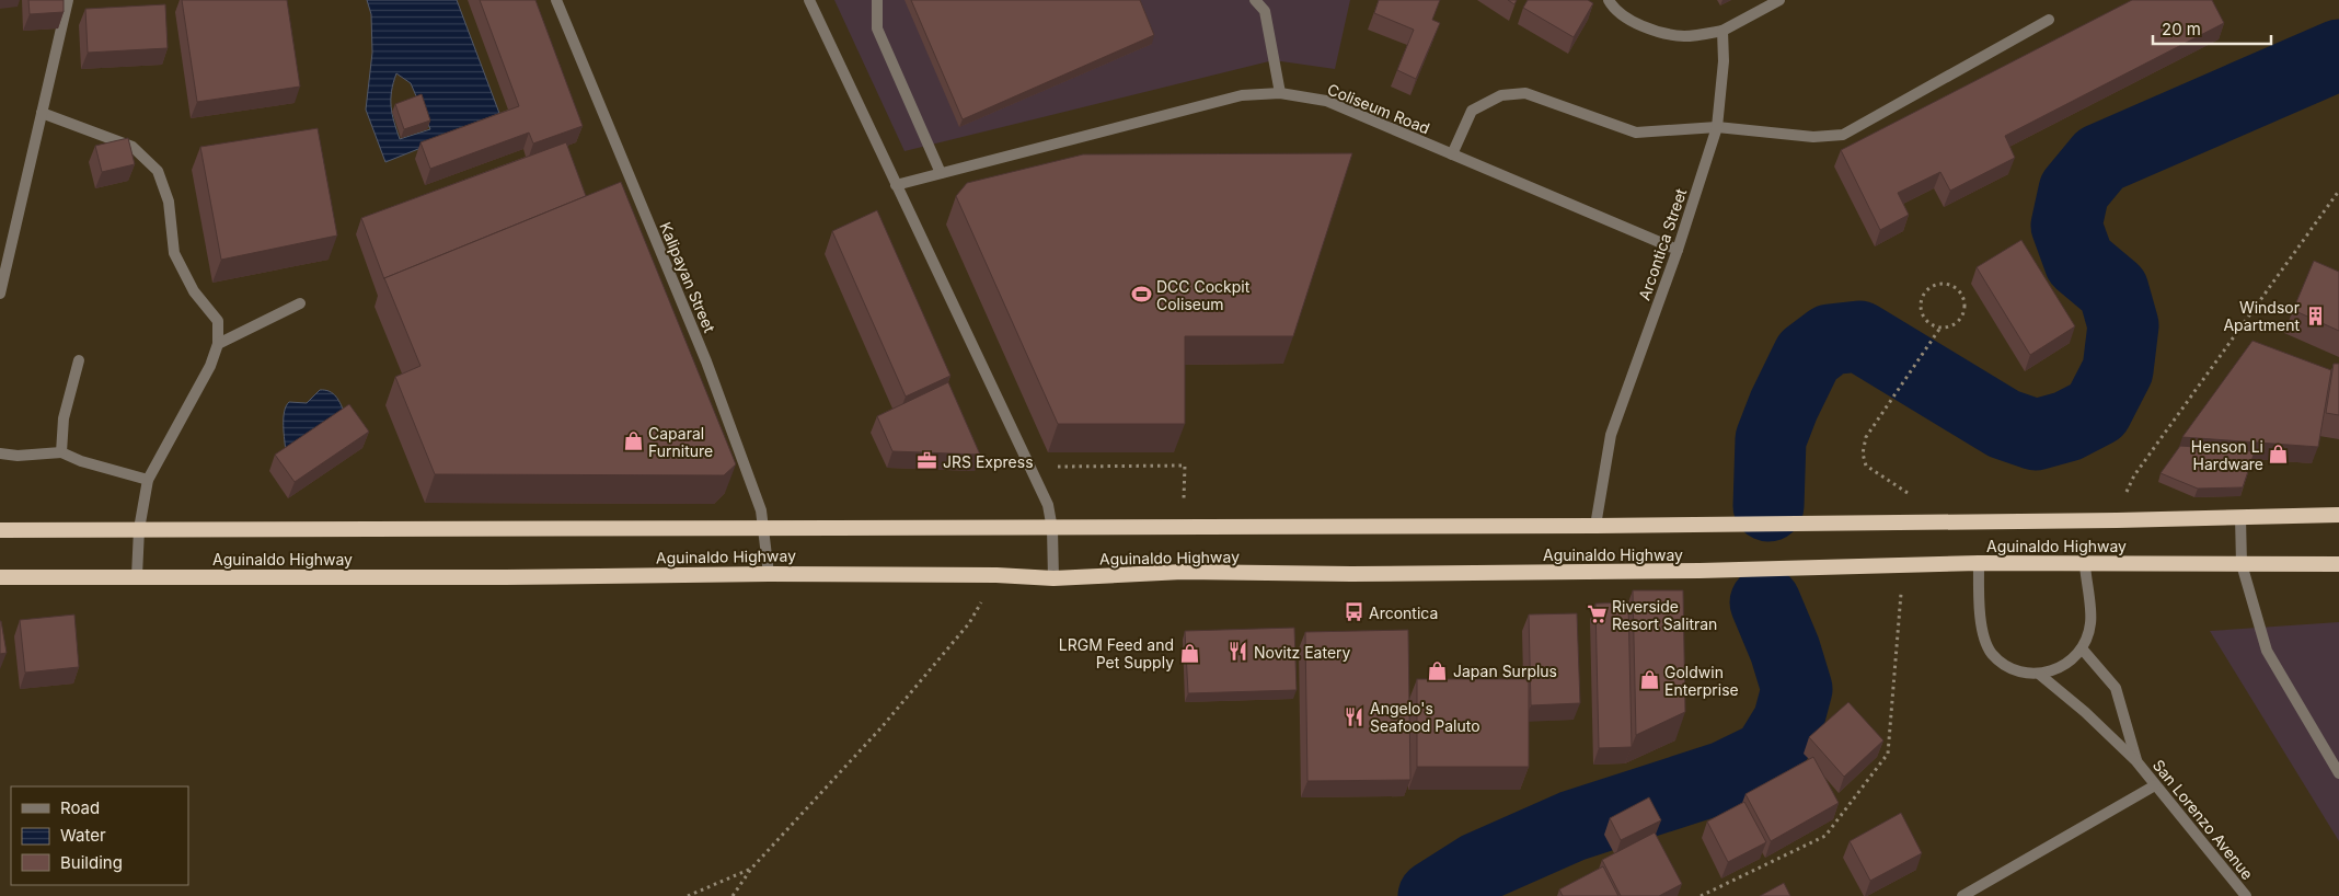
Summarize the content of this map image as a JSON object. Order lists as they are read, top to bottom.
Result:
{
  "streets": {
    "highway": ["Aguinaldo Highway"],
    "street": [
      "Coliseum Road",
      "Arcontica Street",
      "Kalipayan Street",
      "San Lorenzo Avenue"
    ]
  },
  "crossings": [
    ["Coliseum Road", "Arcontica Street"],
    ["Arcontica Street", "Aguinaldo Highway"],
    ["Kalipayan Street", "Aguinaldo Highway"],
    ["Aguinaldo Highway", "San Lorenzo Avenue"]
  ],
  "places": {
    "sports": ["DCC Cockpit Coliseum"],
    "building": ["Windsor Apartment"],
    "shop": [
      "Caparal Furniture",
      "Henson Li Hardware",
      "LRGM Feed and Pet Supply",
      "Japan Surplus",
      "Goldwin Enterprise"
    ],
    "office": ["JRS Express"],
    "bus stop": ["Arcontica"],
    "supermarket": ["Riverside Resort Salitran"],
    "restaurant": ["Novitz Eatery", "Angelo's Seafood Paluto"]
  },
  "legend": ["Road", "Water", "Building"],
  "scale_bar": "20 m"
}
